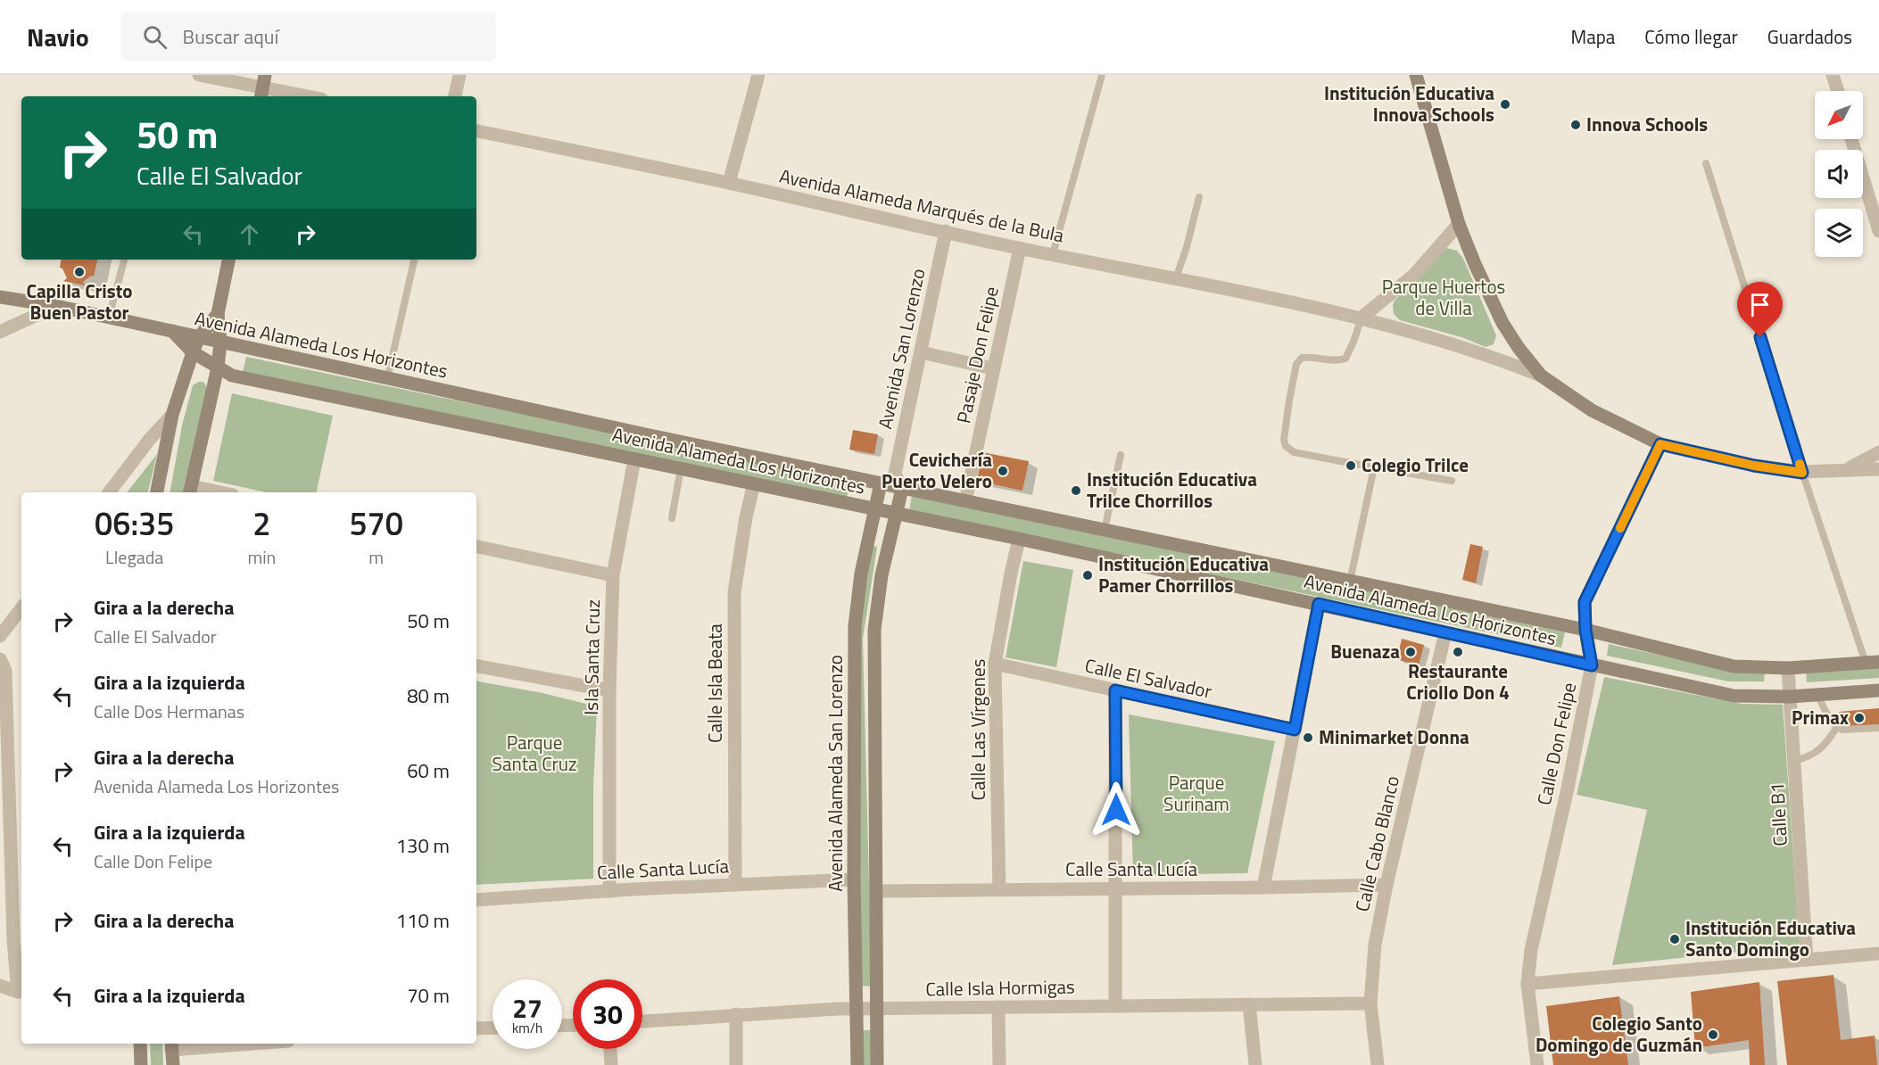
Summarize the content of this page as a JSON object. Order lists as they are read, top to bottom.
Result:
{
  "streets": {
    "main road": [
      "Avenida Alameda Marqués de la Bula",
      "Avenida Alameda Los Horizontes",
      "Calle Don Felipe",
      "Avenida Alameda San Lorenzo"
    ],
    "street": [
      "Avenida San Lorenzo",
      "Pasaje Don Felipe",
      "Isla Santa Cruz",
      "Calle El Salvador",
      "Calle Isla Beata",
      "Calle Las Vírgenes",
      "Calle B1",
      "Calle Cabo Blanco",
      "Calle Santa Lucía",
      "Calle Isla Hormigas"
    ]
  },
  "crossings": [
    ["Avenida Alameda Marqués de la Bula", "Avenida San Lorenzo"],
    ["Avenida Alameda Marqués de la Bula", "Pasaje Don Felipe"],
    ["Avenida Alameda Marqués de la Bula", "Calle Don Felipe"],
    ["Avenida Alameda Los Horizontes", "Pasaje Don Felipe"],
    ["Avenida Alameda Los Horizontes", "Isla Santa Cruz"],
    ["Avenida Alameda Los Horizontes", "Calle Isla Beata"],
    ["Avenida Alameda Los Horizontes", "Calle Las Vírgenes"],
    ["Avenida Alameda Los Horizontes", "Calle Don Felipe"],
    ["Avenida Alameda Los Horizontes", "Avenida Alameda San Lorenzo"],
    ["Avenida Alameda Los Horizontes", "Calle B1"],
    ["Avenida Alameda Los Horizontes", "Calle Cabo Blanco"],
    ["Isla Santa Cruz", "Calle Santa Lucía"],
    ["Calle El Salvador", "Calle Las Vírgenes"],
    ["Calle Isla Beata", "Calle Santa Lucía"],
    ["Calle Las Vírgenes", "Calle Santa Lucía"],
    ["Avenida Alameda San Lorenzo", "Calle Santa Lucía"],
    ["Avenida Alameda San Lorenzo", "Calle Isla Hormigas"],
    ["Calle Cabo Blanco", "Calle Santa Lucía"],
    ["Calle Cabo Blanco", "Calle Isla Hormigas"]
  ],
  "parks": ["Parque Huertos de Villa", "Parque Santa Cruz", "Parque Surinam"],
  "places": [
    "Institución Educativa Innova Schools",
    "Innova Schools",
    "Capilla Cristo Buen Pastor",
    "Colegio Trilce",
    "Cevichería Puerto Velero",
    "Institución Educativa Trilce Chorrillos",
    "Institución Educativa Pamer Chorrillos",
    "Buenaza",
    "Restaurante Criollo Don 4",
    "Primax",
    "Minimarket Donna",
    "Institución Educativa Santo Domingo",
    "Colegio Santo Domingo de Guzmán"
  ],
  "north": "bottom left",
  "page": {
    "header": "Navio",
    "search": "Buscar aquí",
    "nav": ["Mapa", "Cómo llegar", "Guardados"],
    "turn": ["50 m", "Calle El Salvador"],
    "eta": [
      "06:35",
      "Llegada",
      "2",
      "min",
      "570",
      "m"
    ],
    "list": [
      {
        "name": "Gira a la derecha",
        "note": "Calle El Salvador",
        "value": "50 m"
      },
      {
        "name": "Gira a la izquierda",
        "note": "Calle Dos Hermanas",
        "value": "80 m"
      },
      {
        "name": "Gira a la derecha",
        "note": "Avenida Alameda Los Horizontes",
        "value": "60 m"
      },
      {
        "name": "Gira a la izquierda",
        "note": "Calle Don Felipe",
        "value": "130 m"
      },
      {
        "name": "Gira a la derecha",
        "value": "110 m"
      },
      {
        "name": "Gira a la izquierda",
        "value": "70 m"
      }
    ],
    "speed": "27 km/h",
    "limit": "30"
  }
}
